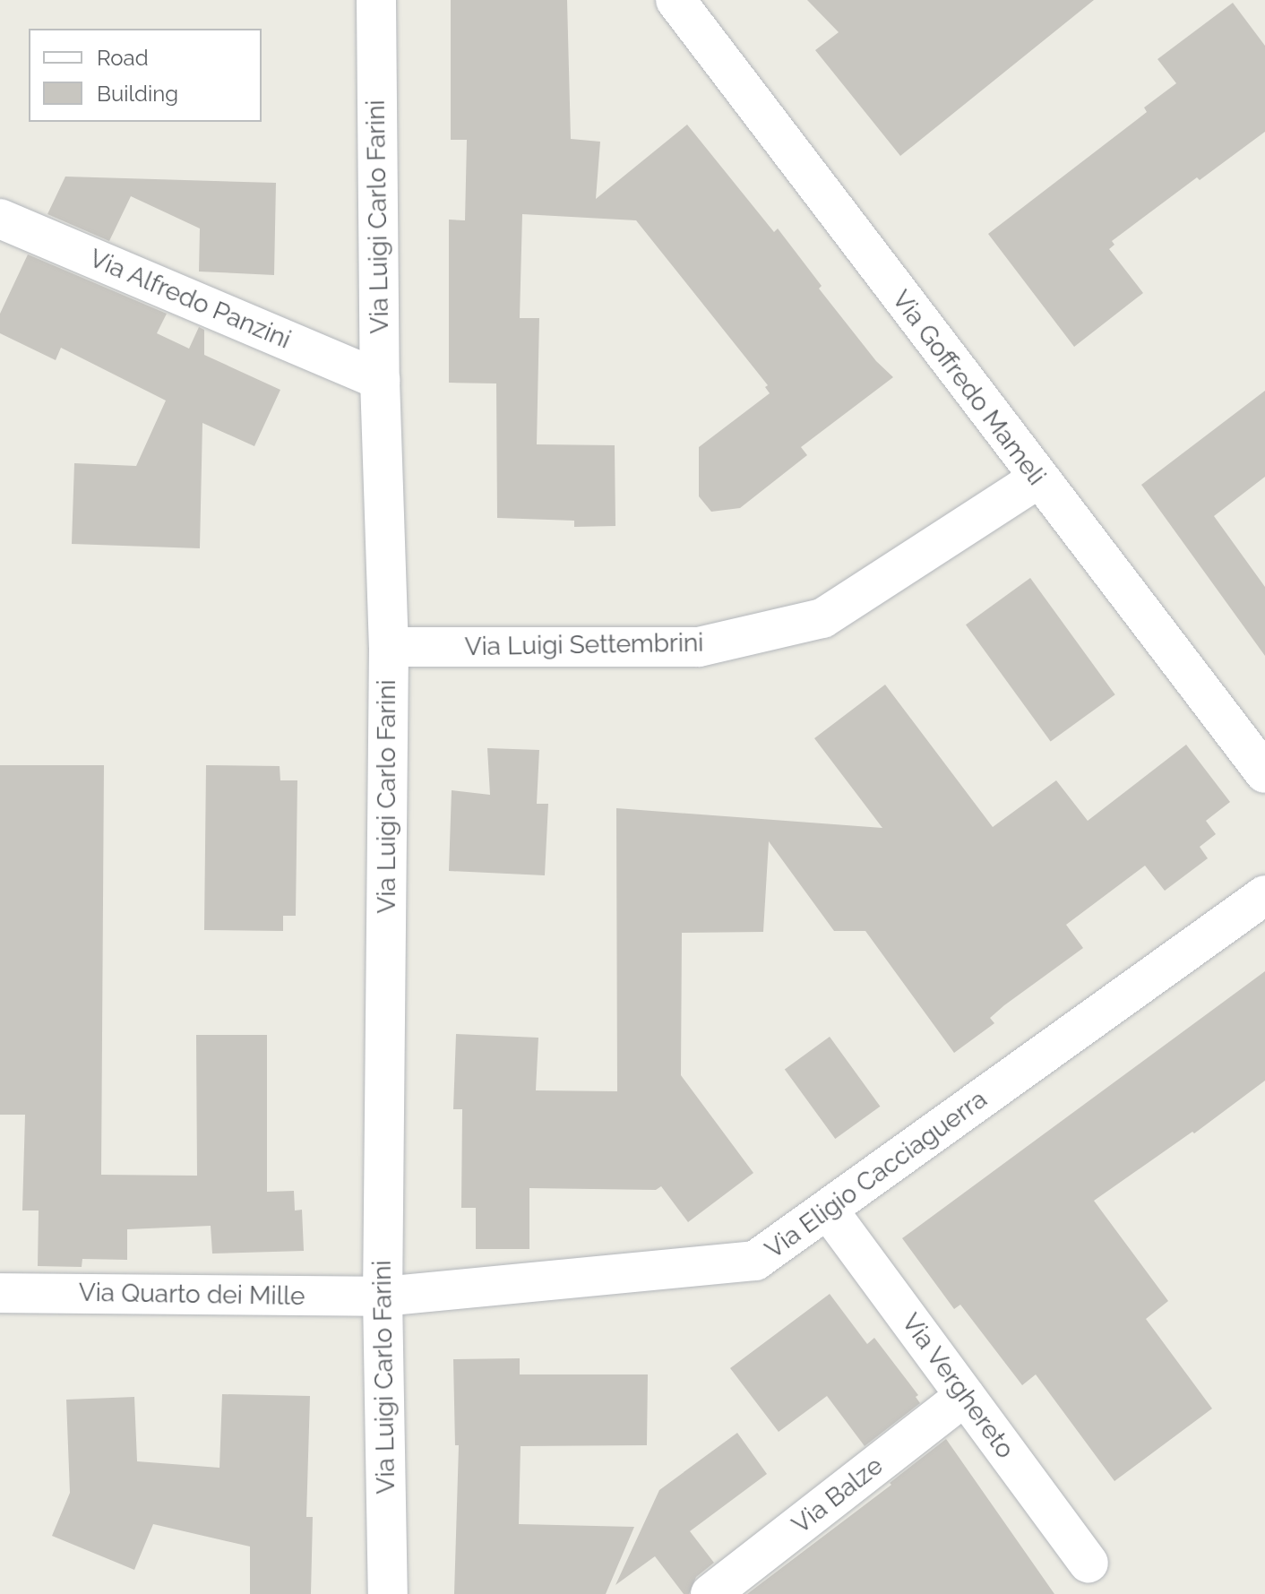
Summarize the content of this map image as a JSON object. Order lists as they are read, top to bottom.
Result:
{
  "streets": {
    "street": [
      "Via Luigi Carlo Farini",
      "Via Alfredo Panzini",
      "Via Goffredo Mameli",
      "Via Luigi Settembrini",
      "Via Eligio Cacciaguerra",
      "Via Quarto dei Mille",
      "Via Verghereto",
      "Via Balze"
    ]
  },
  "crossings": [
    ["Via Luigi Carlo Farini", "Via Alfredo Panzini"],
    ["Via Luigi Carlo Farini", "Via Luigi Settembrini"],
    ["Via Luigi Carlo Farini", "Via Eligio Cacciaguerra"],
    ["Via Luigi Carlo Farini", "Via Quarto dei Mille"],
    ["Via Goffredo Mameli", "Via Luigi Settembrini"],
    ["Via Eligio Cacciaguerra", "Via Quarto dei Mille"],
    ["Via Eligio Cacciaguerra", "Via Verghereto"],
    ["Via Verghereto", "Via Balze"]
  ],
  "legend": ["Road", "Building"]
}
